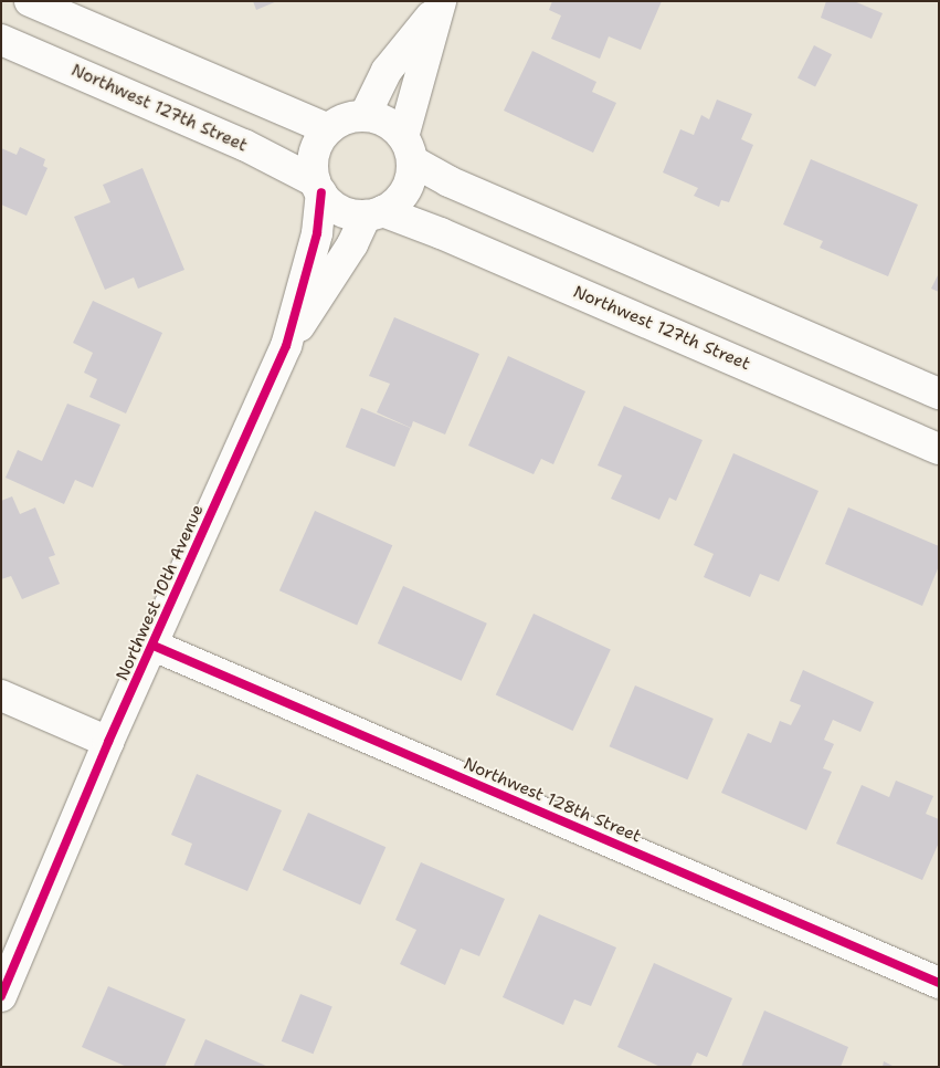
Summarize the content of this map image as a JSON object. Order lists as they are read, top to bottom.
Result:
{
  "streets": {
    "street": ["Northwest 127th Street", "Northwest 10th Avenue", "Northwest 128th Street"]
  },
  "crossings": [
    ["Northwest 127th Street", "Northwest 10th Avenue"],
    ["Northwest 10th Avenue", "Northwest 128th Street"]
  ]
}
